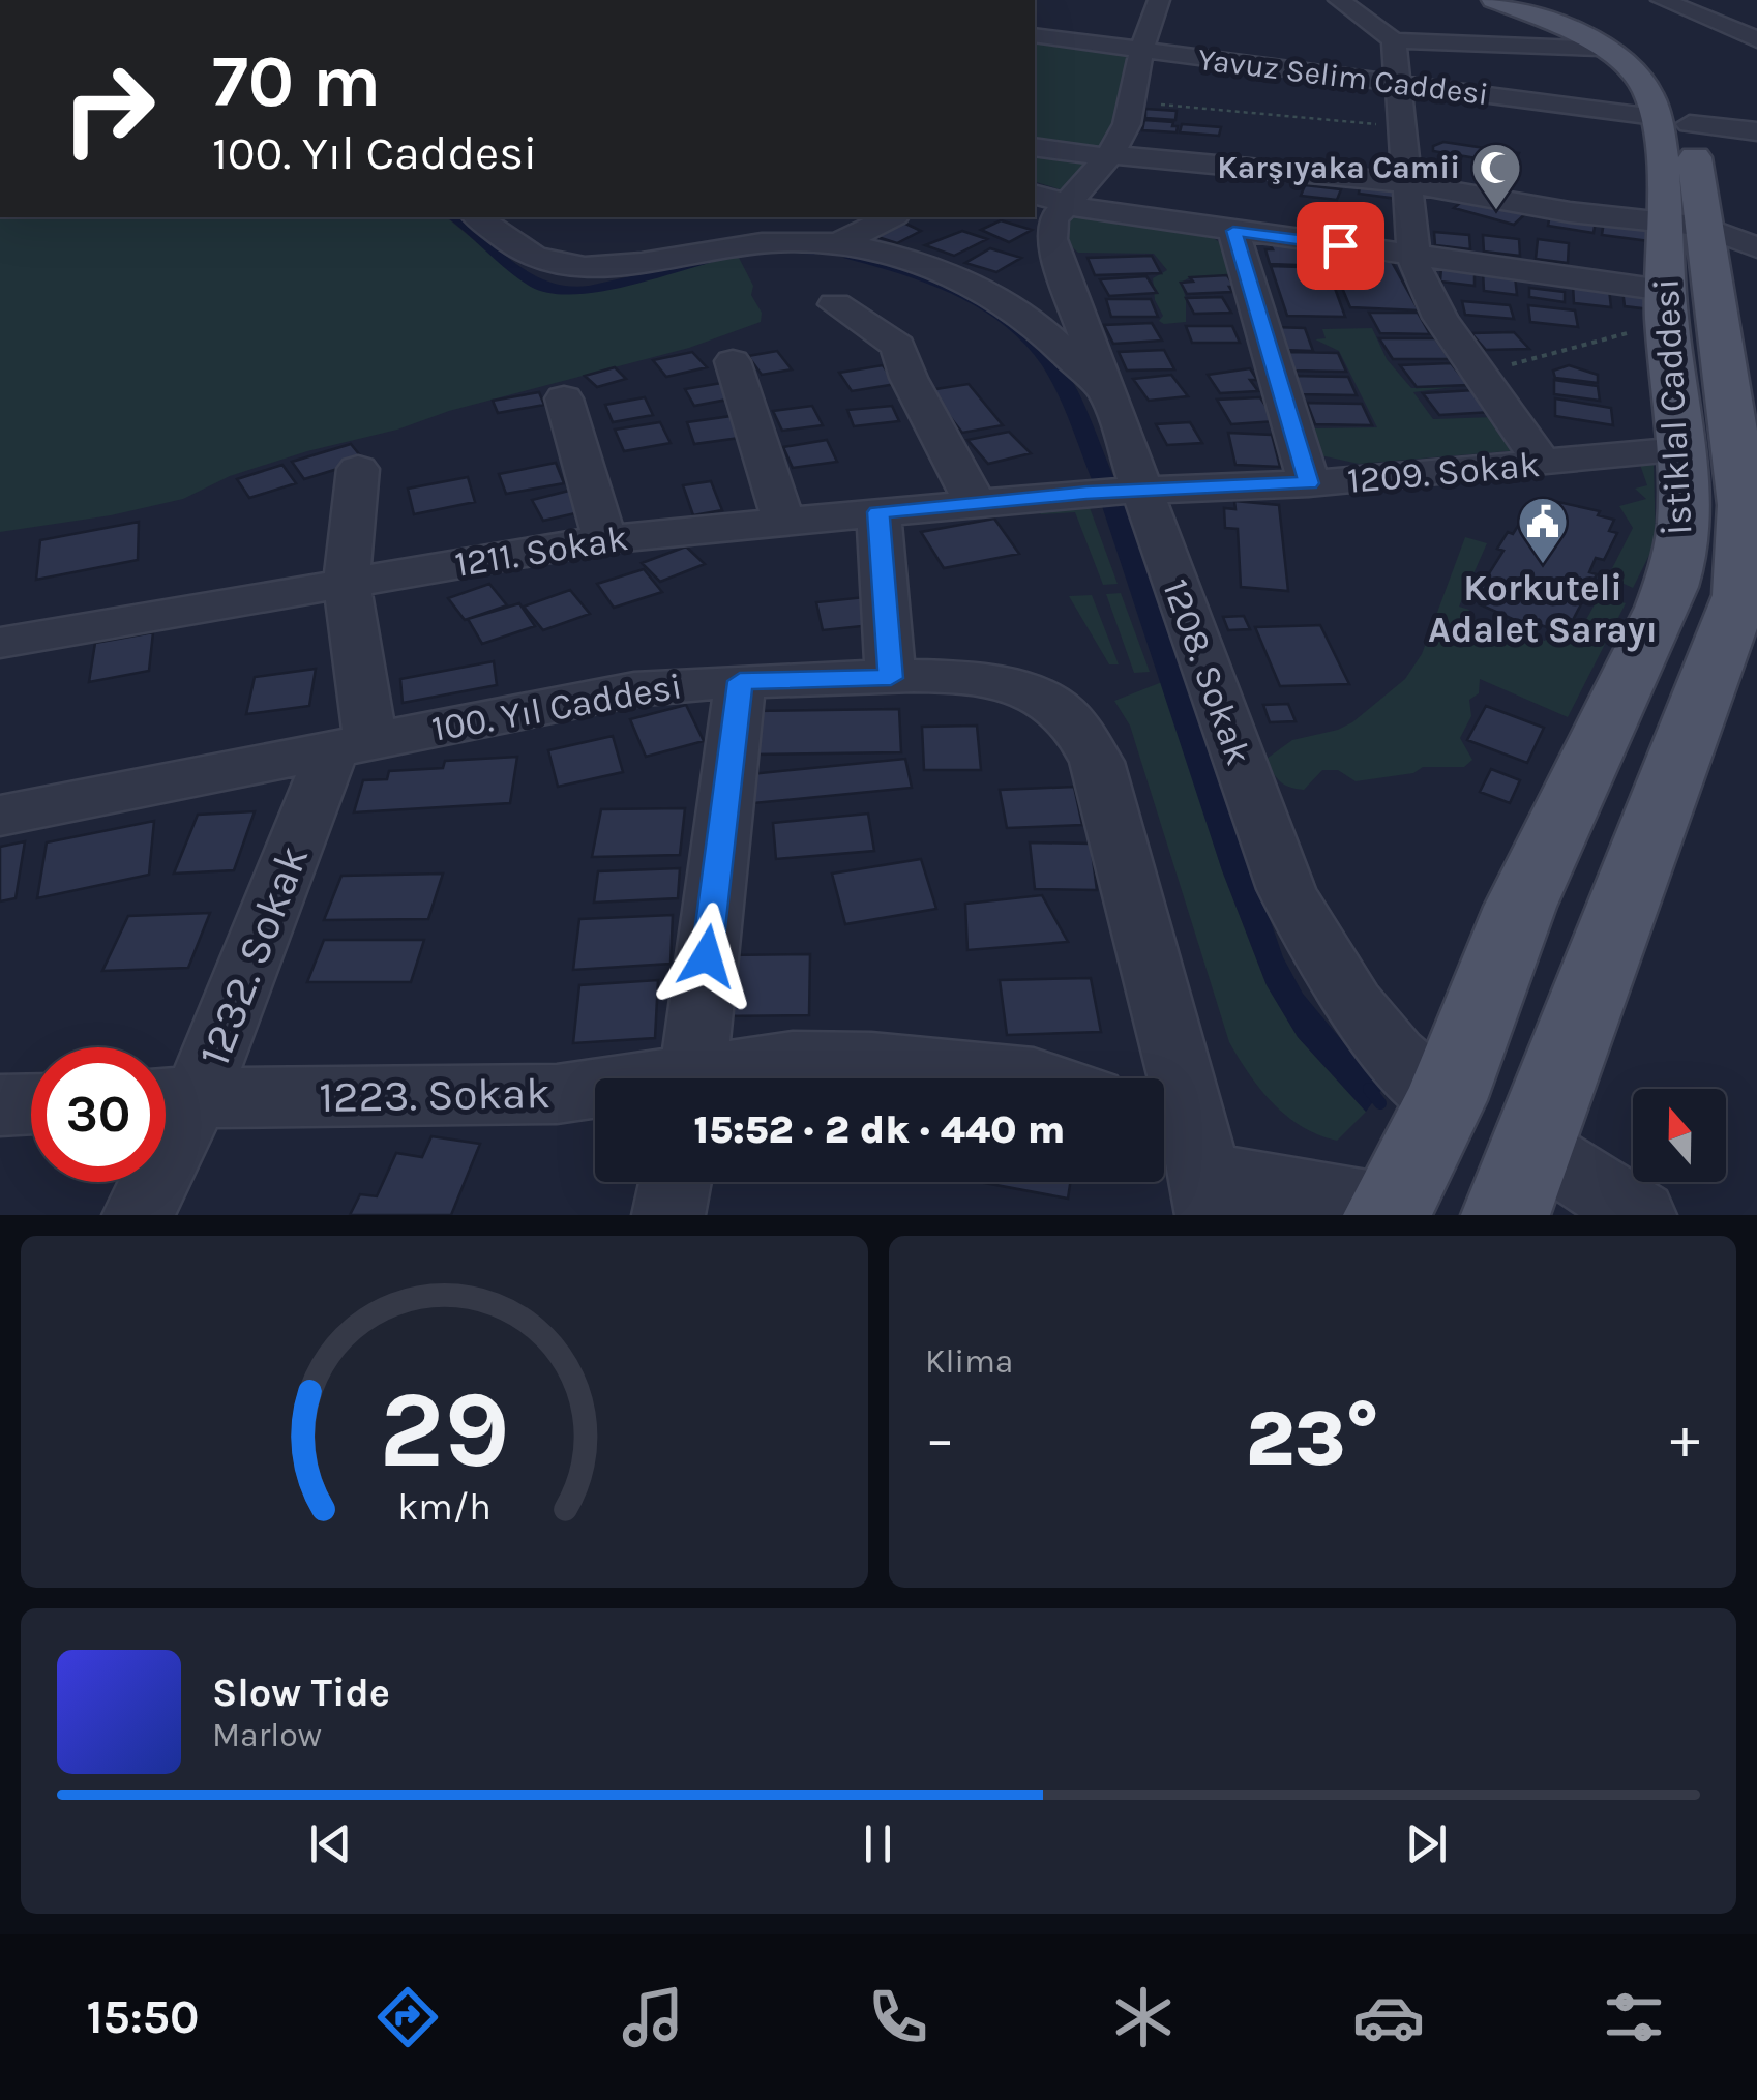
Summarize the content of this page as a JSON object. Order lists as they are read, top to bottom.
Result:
{
  "streets": {
    "main road": ["İstiklal Caddesi"],
    "street": [
      "Yavuz Selim Caddesi",
      "1209. Sokak",
      "1211. Sokak",
      "1208. Sokak",
      "100. Yıl Caddesi",
      "1232. Sokak",
      "1223. Sokak"
    ]
  },
  "crossings": [
    ["Yavuz Selim Caddesi", "İstiklal Caddesi"],
    ["İstiklal Caddesi", "1209. Sokak"],
    ["İstiklal Caddesi", "1208. Sokak"],
    ["İstiklal Caddesi", "100. Yıl Caddesi"],
    ["1209. Sokak", "1211. Sokak"],
    ["1209. Sokak", "1208. Sokak"],
    ["100. Yıl Caddesi", "1232. Sokak"],
    ["1232. Sokak", "1223. Sokak"]
  ],
  "places": {
    "mosque": ["Karşıyaka Camii"],
    "public building": ["Korkuteli Adalet Sarayı"]
  },
  "north": "top",
  "page": {
    "turn": ["70 m", "100. Yıl Caddesi"],
    "limit": "30",
    "trip": "15:52 · 2 dk · 440 m",
    "tile": "Klima",
    "heat": ["−", "23°", "+"],
    "song": ["Slow Tide", "Marlow"],
    "tabs": "15:50",
    "gauge": ["29", "km/h"]
  }
}
